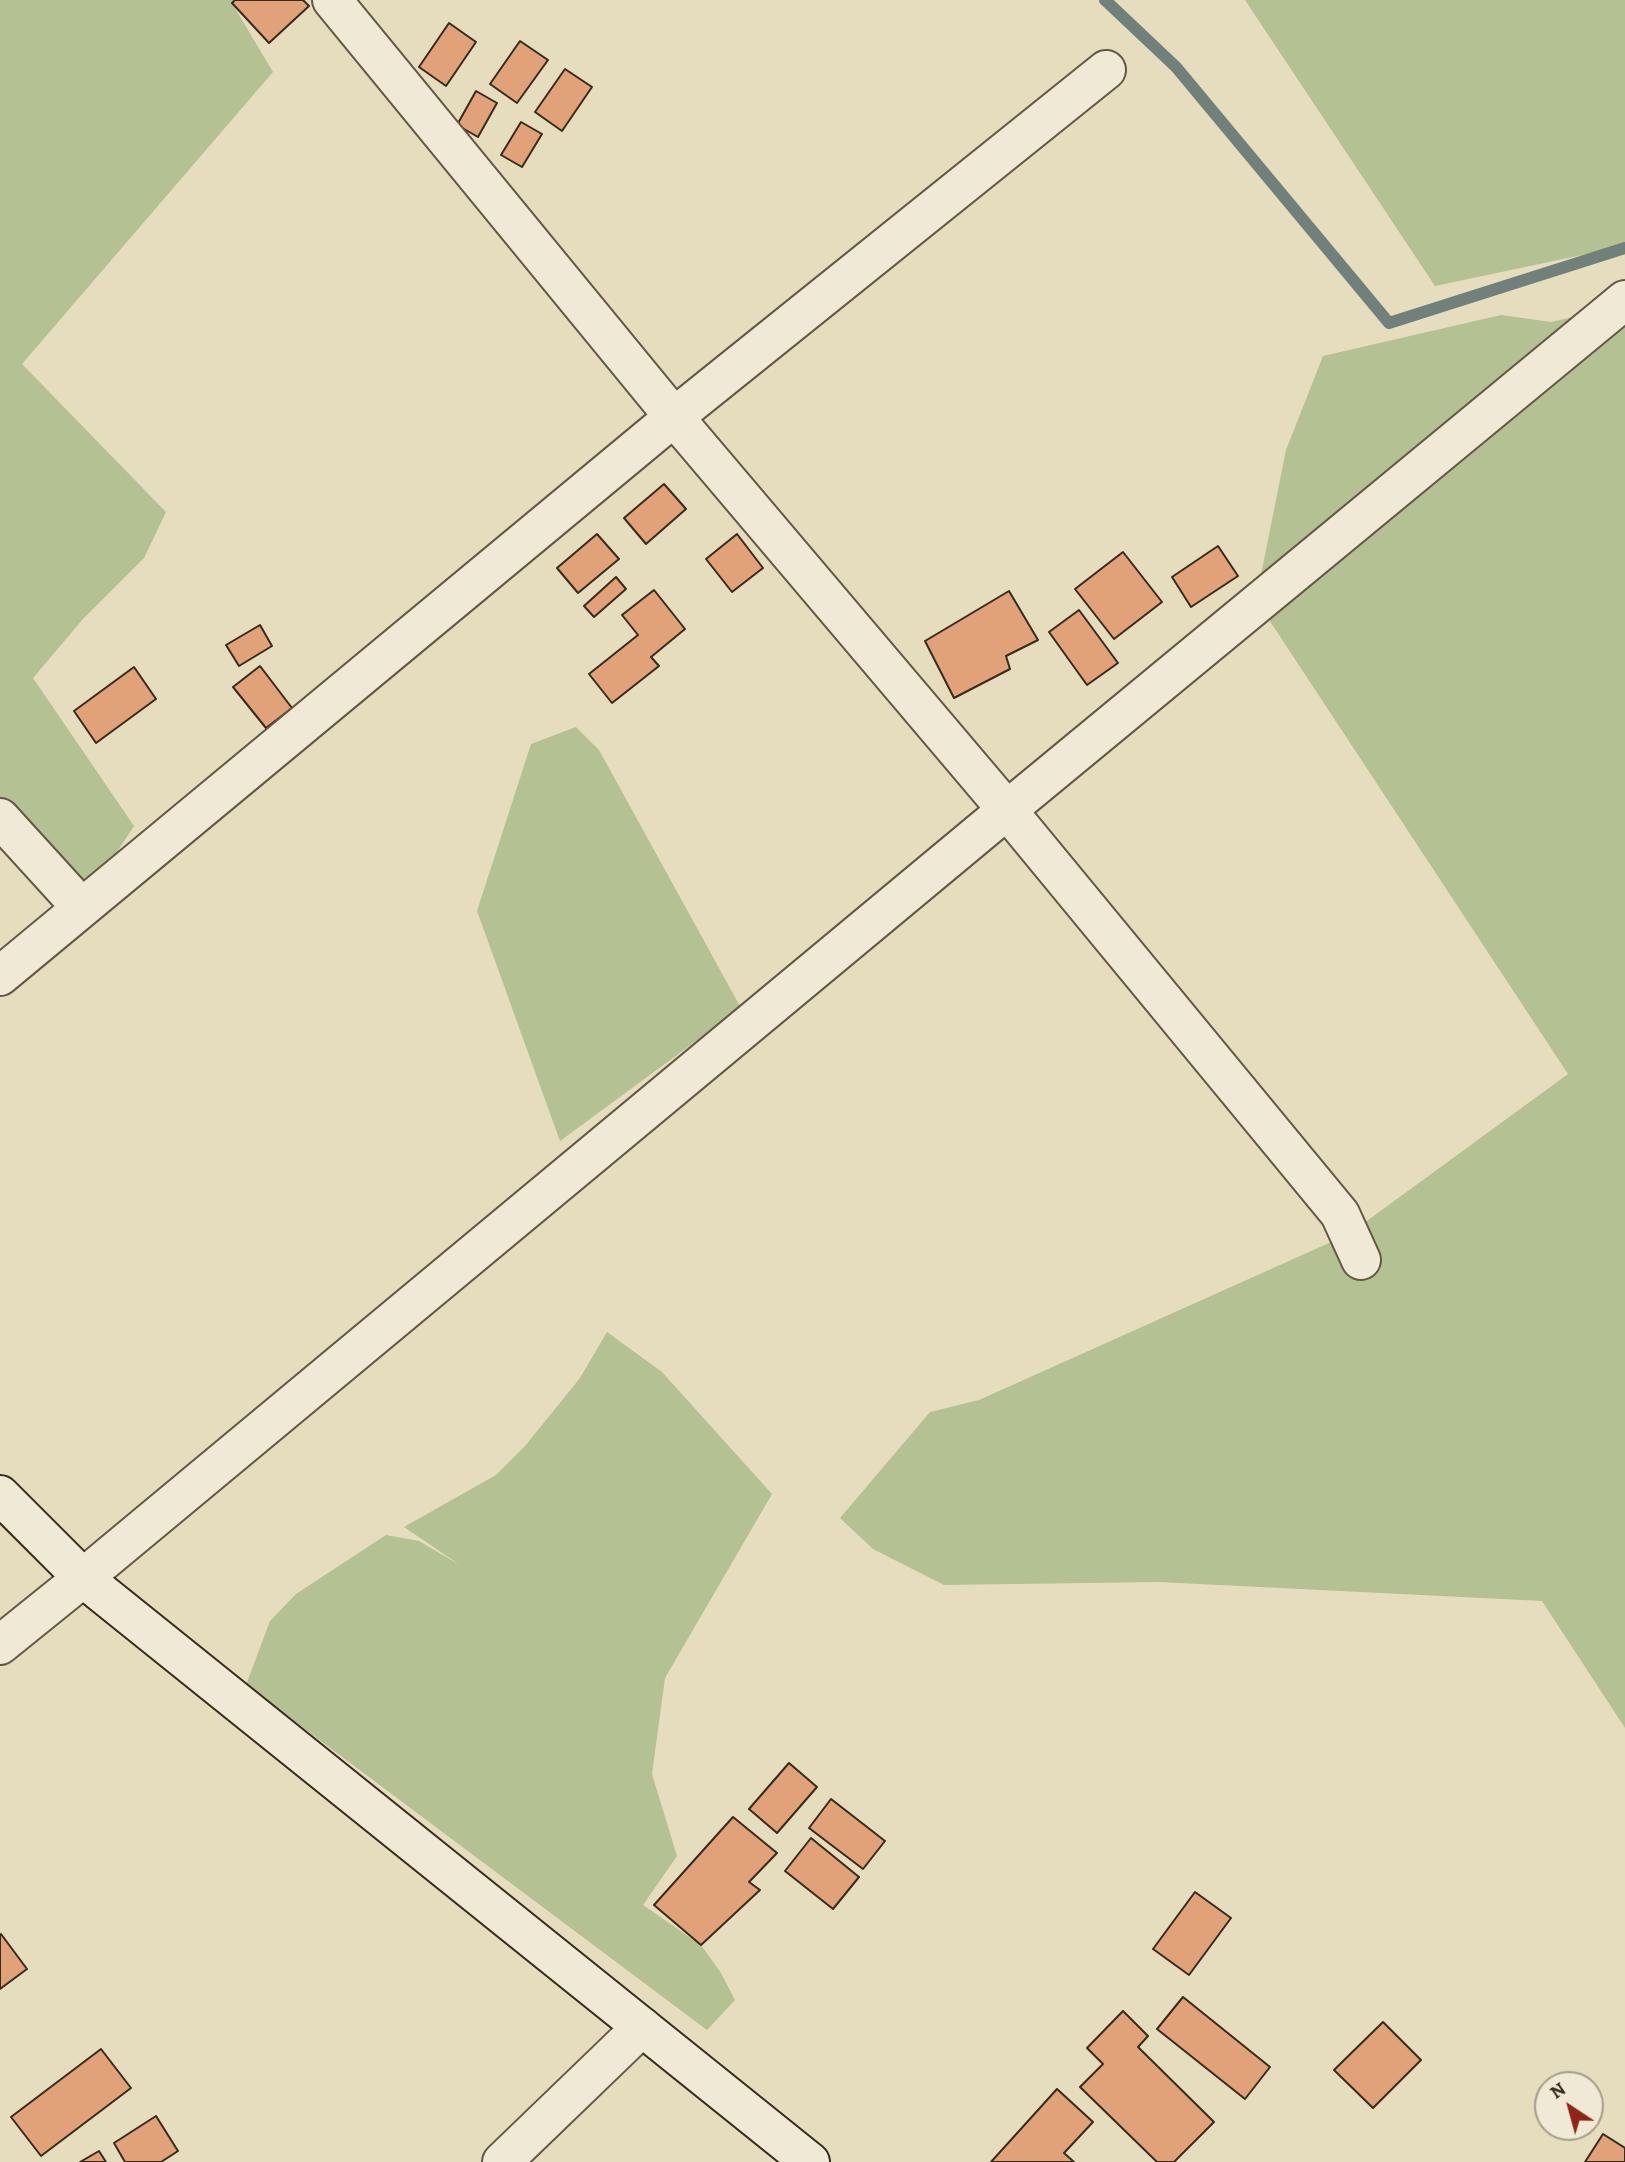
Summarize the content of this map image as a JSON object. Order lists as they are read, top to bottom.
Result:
{
  "north": "top left"
}
